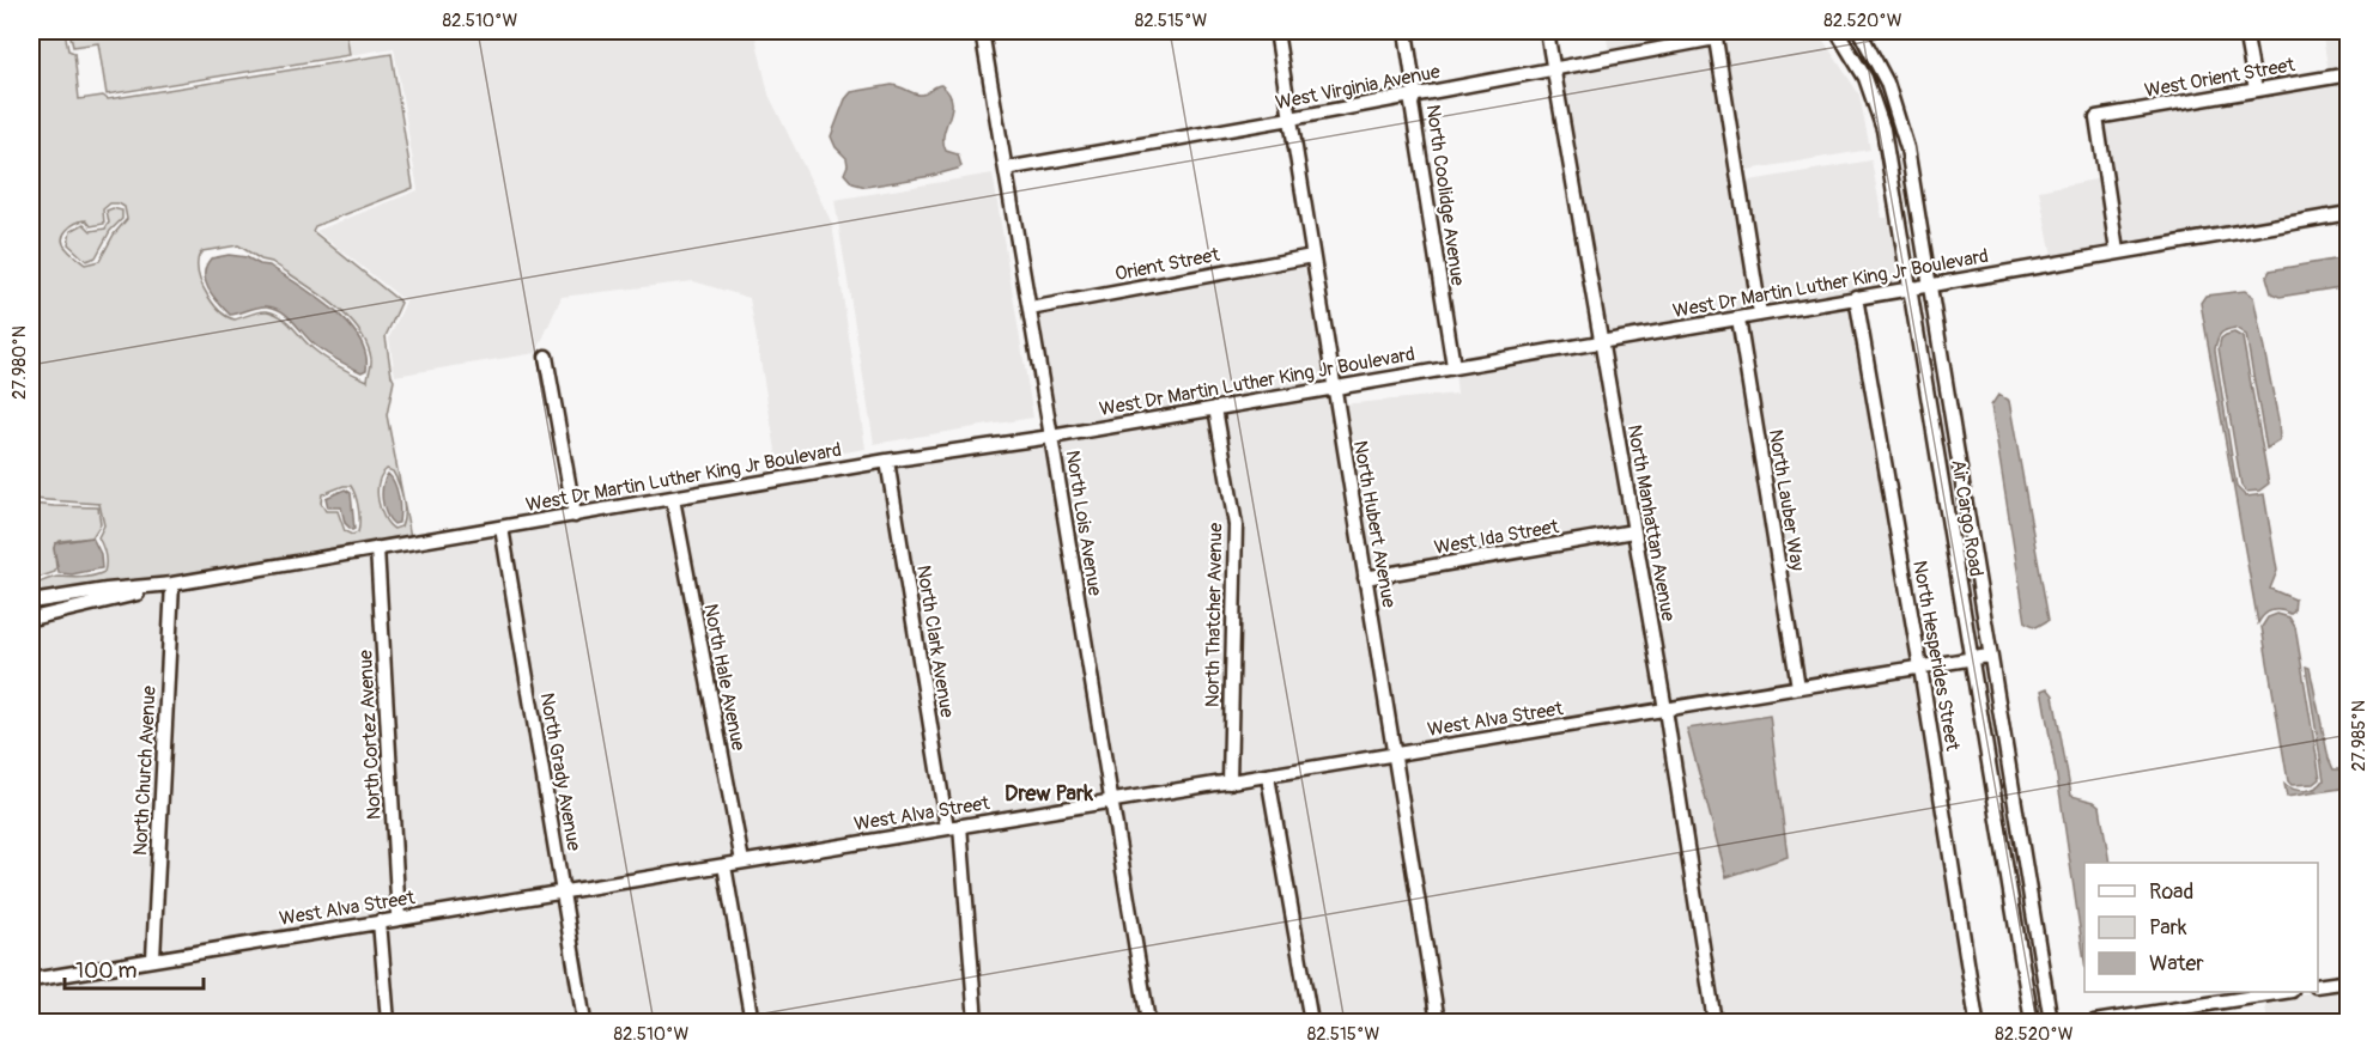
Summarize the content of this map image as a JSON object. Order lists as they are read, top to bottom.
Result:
{
  "streets": {
    "street": [
      "West Orient Street",
      "West Virginia Avenue",
      "North Coolidge Avenue",
      "Orient Street",
      "West Dr Martin Luther King Jr Boulevard",
      "North Lauber Way",
      "Air Cargo Road",
      "North Lois Avenue",
      "North Manhattan Avenue",
      "North Hubert Avenue",
      "West Ida Street",
      "North Thatcher Avenue",
      "North Clark Avenue",
      "North Hesperides Street",
      "North Hale Avenue",
      "West Alva Street",
      "North Cortez Avenue",
      "North Church Avenue",
      "North Grady Avenue"
    ]
  },
  "crossings": [
    ["West Orient Street", "West Dr Martin Luther King Jr Boulevard"],
    ["West Virginia Avenue", "North Coolidge Avenue"],
    ["West Virginia Avenue", "North Lois Avenue"],
    ["West Virginia Avenue", "North Manhattan Avenue"],
    ["West Virginia Avenue", "North Hubert Avenue"],
    ["North Coolidge Avenue", "West Dr Martin Luther King Jr Boulevard"],
    ["Orient Street", "North Lois Avenue"],
    ["Orient Street", "North Hubert Avenue"],
    ["West Dr Martin Luther King Jr Boulevard", "North Lauber Way"],
    ["West Dr Martin Luther King Jr Boulevard", "Air Cargo Road"],
    ["West Dr Martin Luther King Jr Boulevard", "North Lois Avenue"],
    ["West Dr Martin Luther King Jr Boulevard", "North Manhattan Avenue"],
    ["West Dr Martin Luther King Jr Boulevard", "North Hubert Avenue"],
    ["West Dr Martin Luther King Jr Boulevard", "North Thatcher Avenue"],
    ["West Dr Martin Luther King Jr Boulevard", "North Clark Avenue"],
    ["West Dr Martin Luther King Jr Boulevard", "North Hesperides Street"],
    ["West Dr Martin Luther King Jr Boulevard", "North Hale Avenue"],
    ["West Dr Martin Luther King Jr Boulevard", "North Cortez Avenue"],
    ["West Dr Martin Luther King Jr Boulevard", "North Church Avenue"],
    ["West Dr Martin Luther King Jr Boulevard", "North Grady Avenue"],
    ["North Lauber Way", "West Alva Street"],
    ["Air Cargo Road", "West Alva Street"],
    ["North Lois Avenue", "West Alva Street"],
    ["North Manhattan Avenue", "West Ida Street"],
    ["North Manhattan Avenue", "West Alva Street"],
    ["North Hubert Avenue", "West Ida Street"],
    ["North Hubert Avenue", "West Alva Street"],
    ["North Thatcher Avenue", "West Alva Street"],
    ["North Clark Avenue", "West Alva Street"],
    ["North Hesperides Street", "West Alva Street"],
    ["North Hale Avenue", "West Alva Street"],
    ["West Alva Street", "North Cortez Avenue"],
    ["West Alva Street", "North Church Avenue"],
    ["West Alva Street", "North Grady Avenue"]
  ],
  "districts": ["Drew Park"],
  "legend": ["Road", "Park", "Water"],
  "scale_bar": "100 m",
  "coordinates": [
    "82.510°W",
    "82.515°W",
    "82.520°W",
    "27.980°N",
    "27.985°N"
  ]
}
